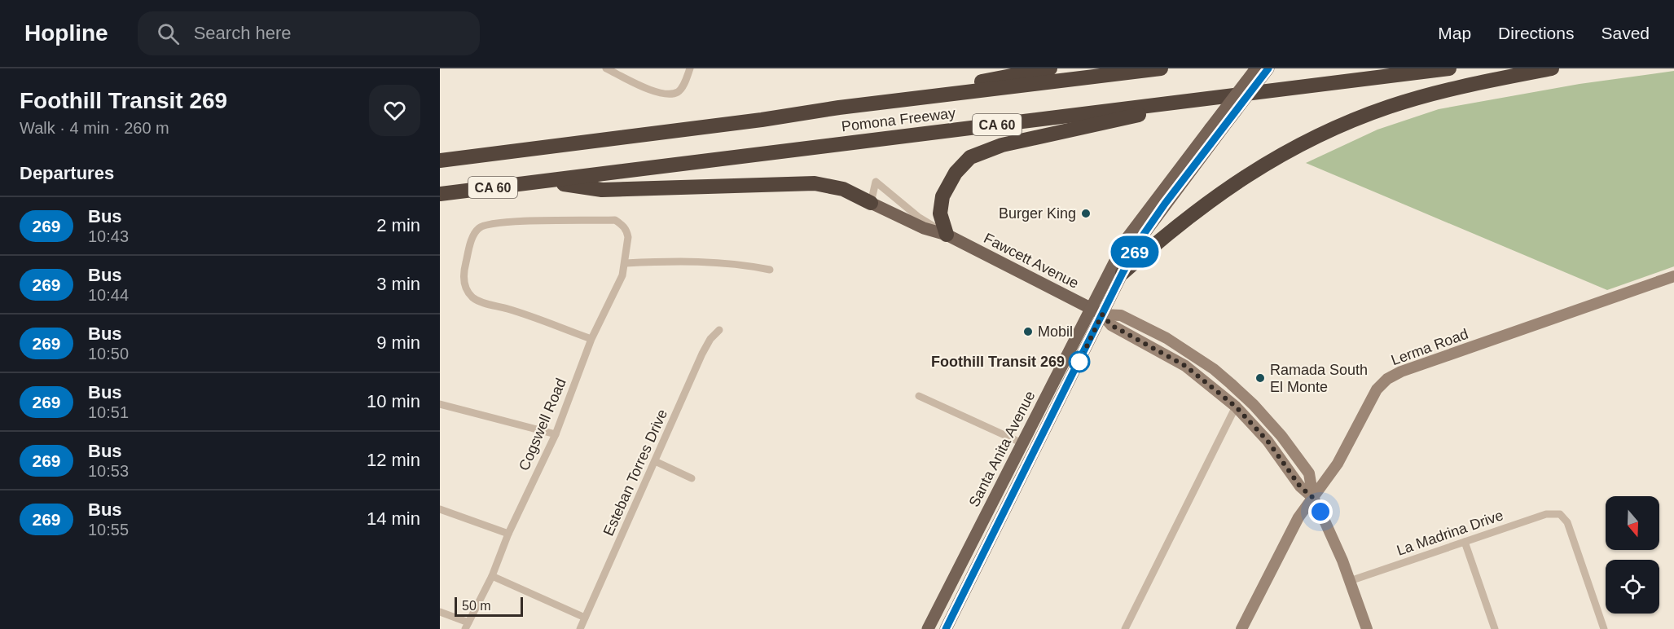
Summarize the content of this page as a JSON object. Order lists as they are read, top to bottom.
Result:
{
  "streets": {
    "highway": ["Pomona Freeway", "CA 60"],
    "main road": ["Fawcett Avenue", "Santa Anita Avenue"],
    "street": [
      "Lerma Road",
      "Cogswell Road",
      "Esteban Torres Drive",
      "La Madrina Drive"
    ]
  },
  "crossings": [
    ["Fawcett Avenue", "Santa Anita Avenue"]
  ],
  "places": [
    "Burger King",
    "Mobil",
    "Foothill Transit 269",
    "Ramada South El Monte"
  ],
  "lines": ["bus line 269"],
  "scale_bar": "50 m",
  "north": "bottom",
  "page": {
    "header": "Hopline",
    "search": "Search here",
    "nav": ["Map", "Directions", "Saved"],
    "heading": [
      ["Foothill Transit 269", "Walk · 4 min · 260 m"],
      "Departures"
    ],
    "on_map": "269",
    "list": [
      {
        "mark": "269",
        "name": "Bus",
        "note": "10:43",
        "value": "2 min"
      },
      {
        "mark": "269",
        "name": "Bus",
        "note": "10:44",
        "value": "3 min"
      },
      {
        "mark": "269",
        "name": "Bus",
        "note": "10:50",
        "value": "9 min"
      },
      {
        "mark": "269",
        "name": "Bus",
        "note": "10:51",
        "value": "10 min"
      },
      {
        "mark": "269",
        "name": "Bus",
        "note": "10:53",
        "value": "12 min"
      },
      {
        "mark": "269",
        "name": "Bus",
        "note": "10:55",
        "value": "14 min"
      }
    ],
    "scale": "50 m"
  }
}
